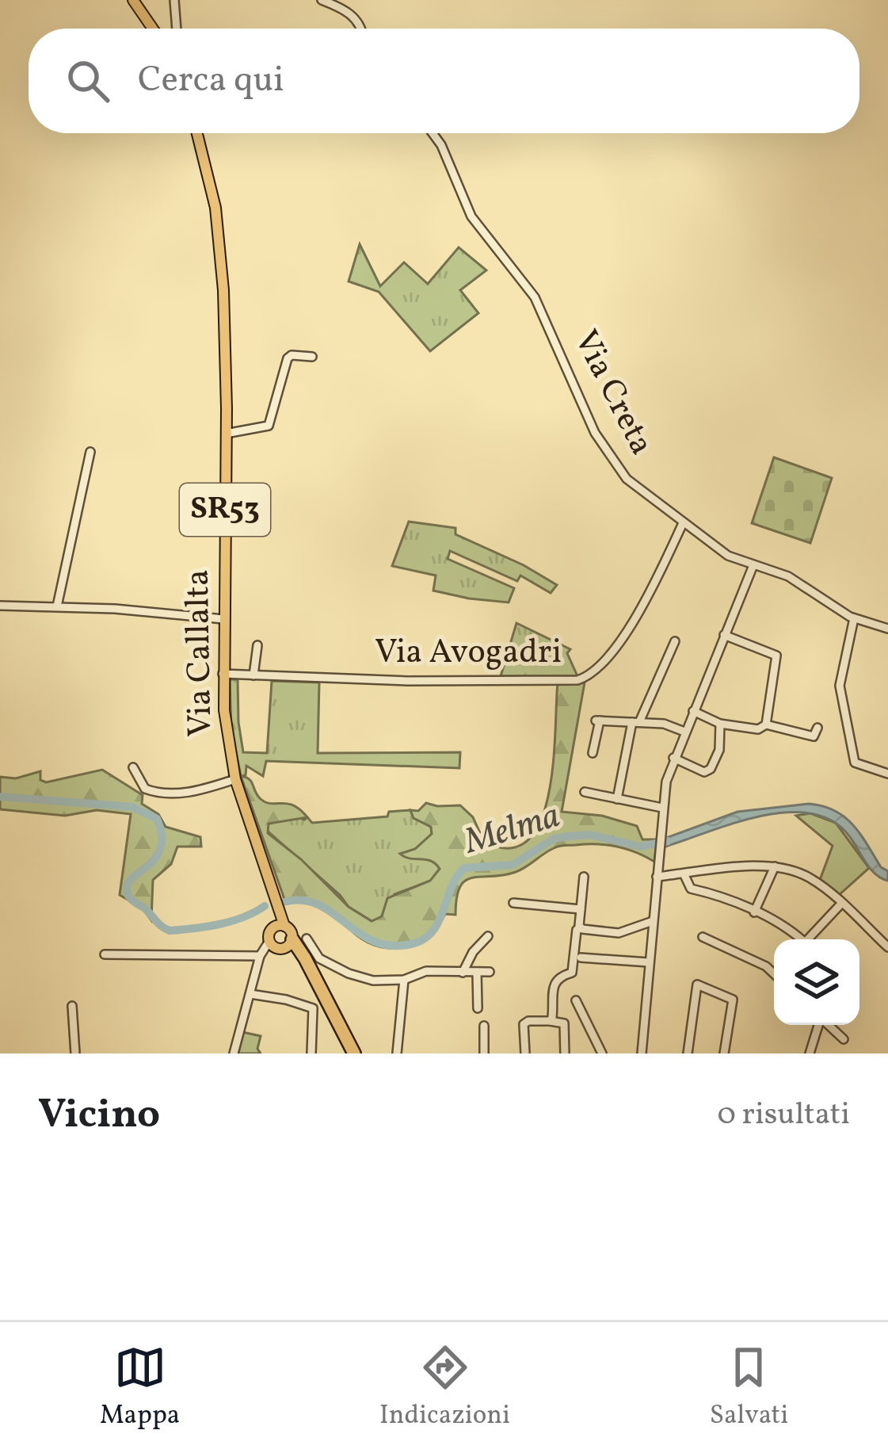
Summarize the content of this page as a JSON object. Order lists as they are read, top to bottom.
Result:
{
  "streets": {
    "main road": ["SR53", "Via Callalta"],
    "street": ["Via Creta", "Via Avogadri"]
  },
  "crossings": [
    ["Via Creta", "Via Avogadri"],
    ["Via Callalta", "Via Avogadri"]
  ],
  "water": ["Melma"],
  "page": {
    "search": "Cerca qui",
    "heading": ["Vicino", "0 risultati"],
    "nav": ["Mappa", "Indicazioni", "Salvati"]
  }
}
